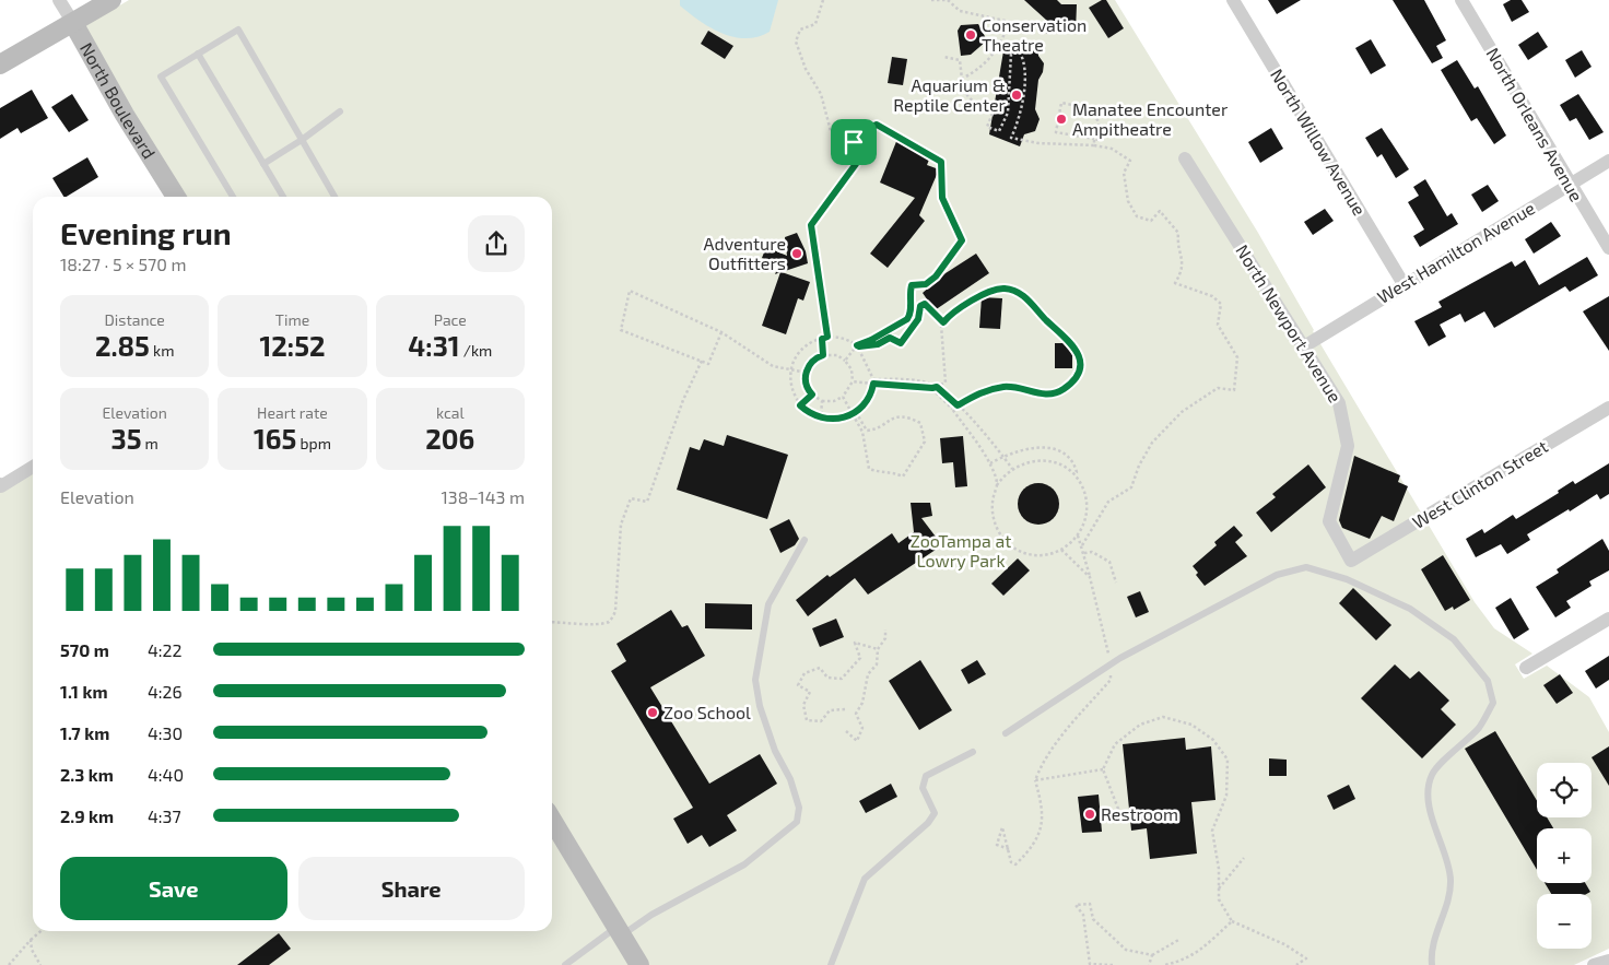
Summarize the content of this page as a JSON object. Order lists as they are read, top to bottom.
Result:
{
  "streets": {
    "street": [
      "North Boulevard",
      "North Orleans Avenue",
      "North Willow Avenue",
      "West Hamilton Avenue",
      "North Newport Avenue",
      "West Clinton Street"
    ]
  },
  "crossings": [
    ["North Orleans Avenue", "West Hamilton Avenue"],
    ["North Willow Avenue", "West Hamilton Avenue"],
    ["West Hamilton Avenue", "North Newport Avenue"],
    ["North Newport Avenue", "West Clinton Street"]
  ],
  "parks": ["ZooTampa at Lowry Park"],
  "places": [
    "Conservation Theatre",
    "Aquarium & Reptile Center",
    "Manatee Encounter Ampitheatre",
    "Adventure Outfitters",
    "Zoo School",
    "Restroom"
  ],
  "page": {
    "heading": ["Evening run", "18:27 · 5 × 570 m"],
    "stats": [
      ["Distance", "2.85 km"],
      ["Time", "12:52"],
      ["Pace", "4:31 /km"],
      ["Elevation", "35 m"],
      ["Heart rate", "165 bpm"],
      ["kcal", "206"]
    ],
    "chart": ["Elevation", "138–143 m"],
    "list": [
      {
        "name": "570 m",
        "note": "4:22"
      },
      {
        "name": "1.1 km",
        "note": "4:26"
      },
      {
        "name": "1.7 km",
        "note": "4:30"
      },
      {
        "name": "2.3 km",
        "note": "4:40"
      },
      {
        "name": "2.9 km",
        "note": "4:37"
      }
    ],
    "map_buttons": ["+", "−"],
    "buttons": ["Save", "Share"]
  }
}
